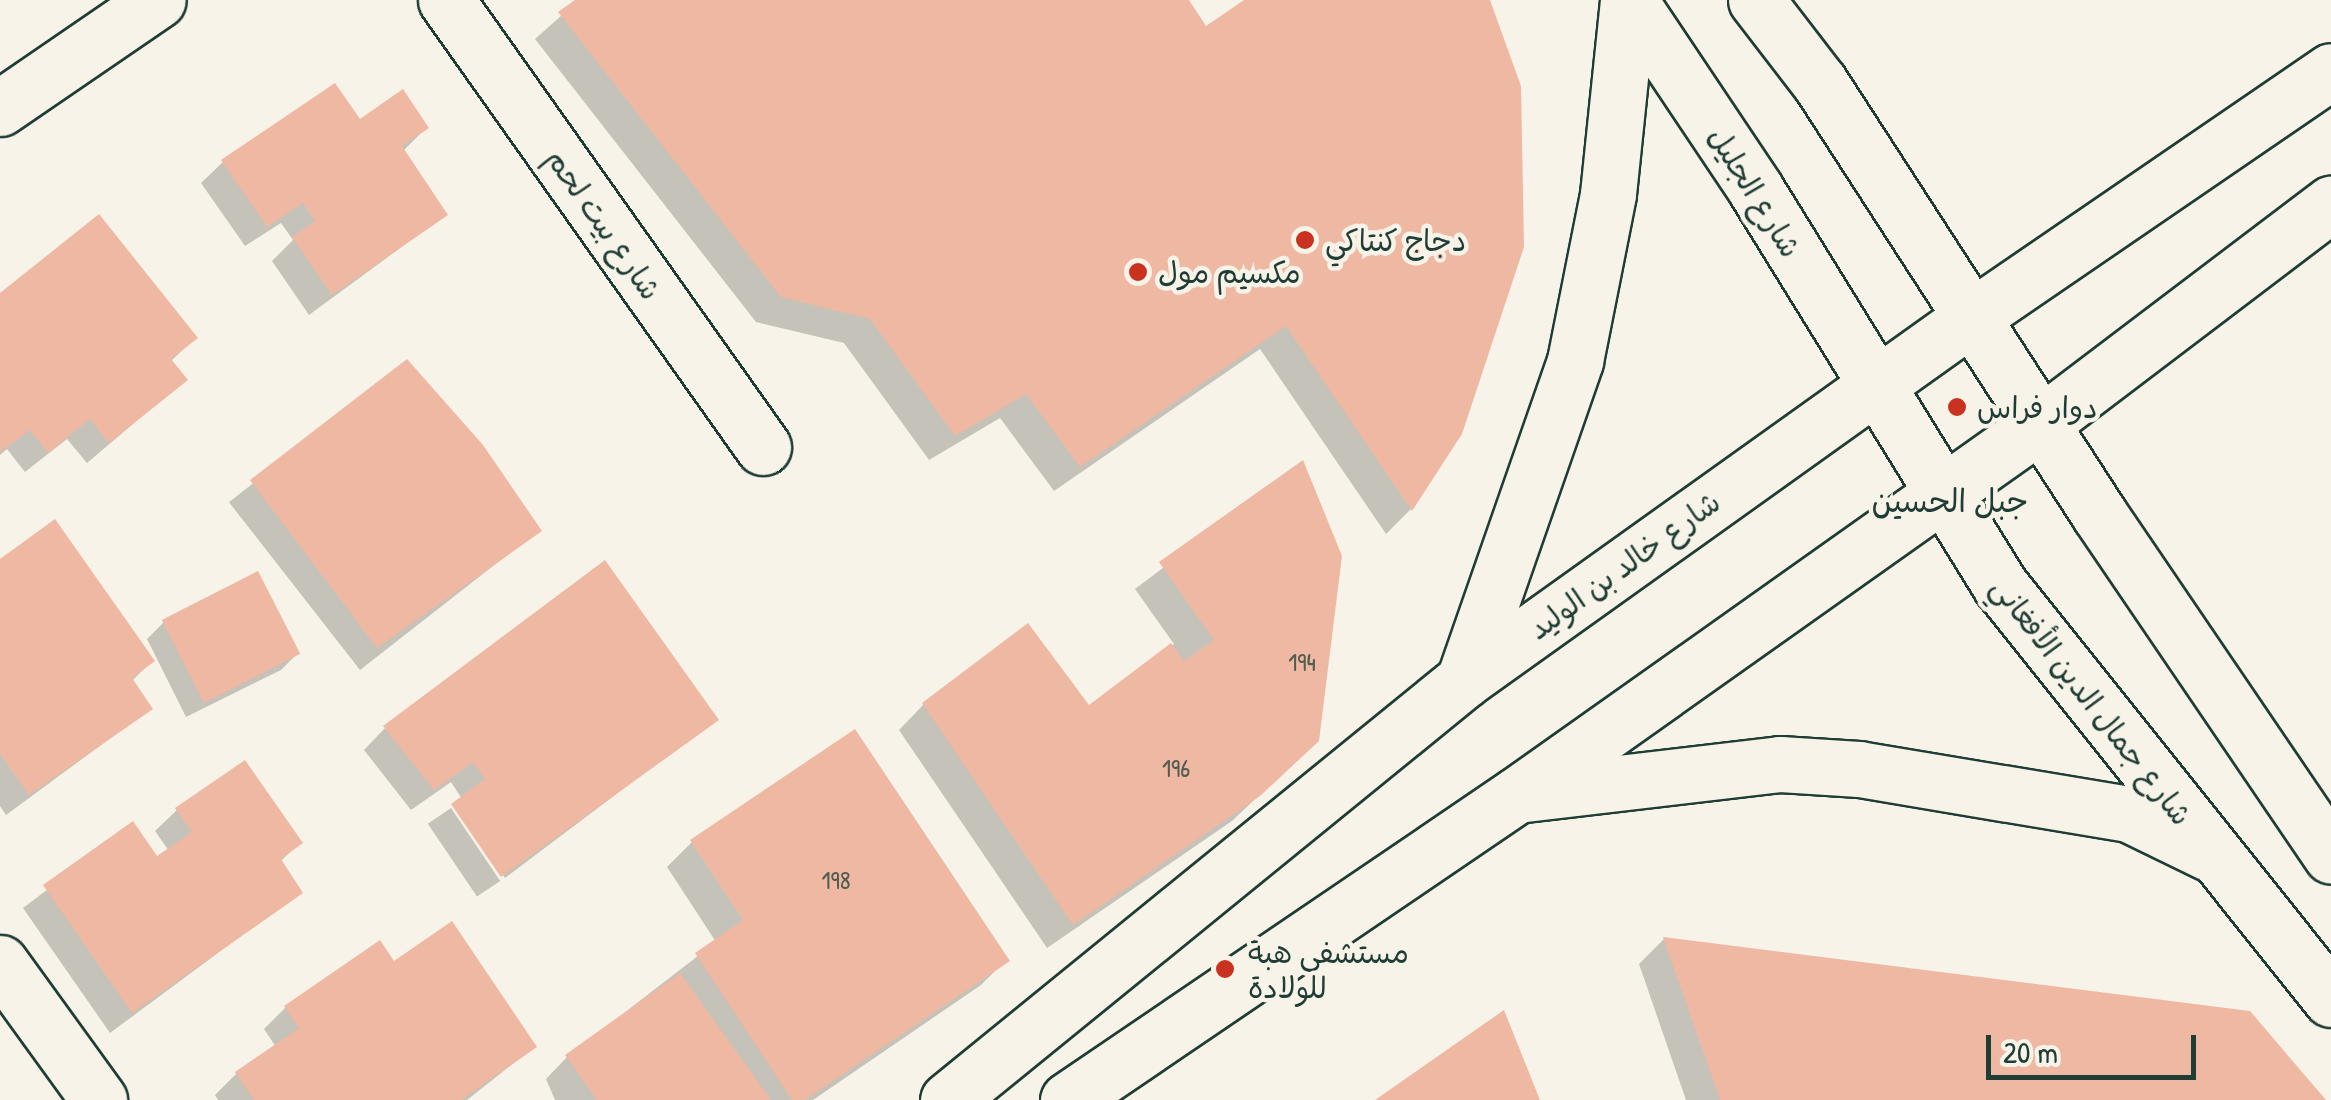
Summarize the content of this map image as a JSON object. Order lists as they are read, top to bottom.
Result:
{
  "streets": {
    "main road": [
      "شارع الجليل",
      "شارع بيت لحم",
      "شارع خالد بن الوليد",
      "شارع جمال الدين الأفغاني"
    ]
  },
  "crossings": [
    ["شارع الجليل", "شارع خالد بن الوليد"],
    ["شارع الجليل", "شارع جمال الدين الأفغاني"],
    ["شارع خالد بن الوليد", "شارع جمال الدين الأفغاني"]
  ],
  "districts": ["جبل الحسين"],
  "places": [
    "دجاج كنتاكي",
    "مكسيم مول",
    "دوار فراس",
    "مستشفى هبة للولادة"
  ],
  "house_numbers": ["194", "196", "198"],
  "scale_bar": "20 m"
}
